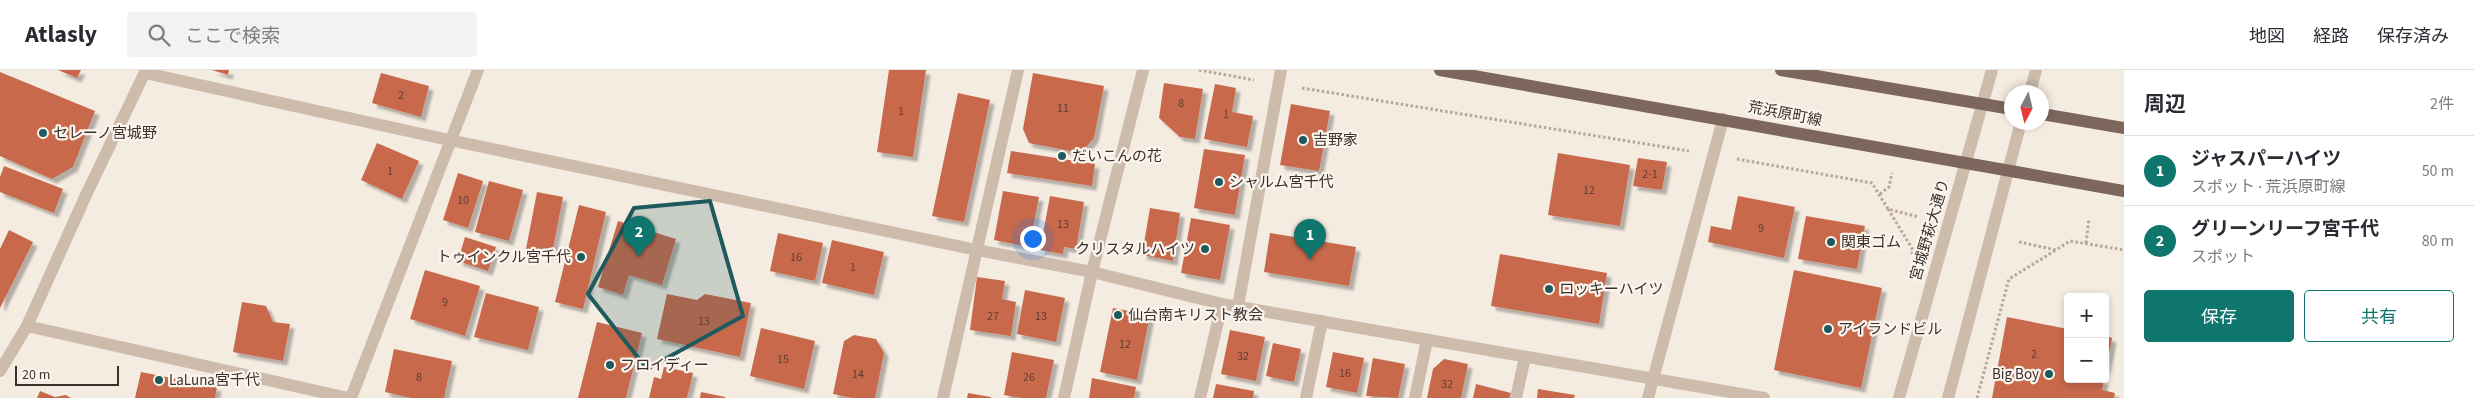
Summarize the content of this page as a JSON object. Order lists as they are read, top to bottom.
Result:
{
  "streets": {
    "main road": ["荒浜原町線"],
    "street": ["宮城野萩大通り"]
  },
  "crossings": [
    ["荒浜原町線", "宮城野萩大通り"]
  ],
  "places": [
    "セレーノ宮城野",
    "吉野家",
    "だいこんの花",
    "シャルム宮千代",
    "関東ゴム",
    "クリスタルハイツ",
    "トゥインクル宮千代",
    "ロッキーハイツ",
    "仙台南キリスト教会",
    "アイランドビル",
    "フロイディー",
    "Big Boy",
    "LaLuna宮千代"
  ],
  "house_numbers": [
    "2",
    "8",
    "11",
    "1",
    "1",
    "1",
    "2-1",
    "12",
    "10",
    "13",
    "9",
    "16",
    "1",
    "9",
    "27",
    "13",
    "13",
    "12",
    "2",
    "32",
    "15",
    "16",
    "14",
    "8",
    "26",
    "32"
  ],
  "scale_bar": "20 m",
  "north": "bottom",
  "page": {
    "header": "Atlasly",
    "search": "ここで検索",
    "nav": ["地図", "経路", "保存済み"],
    "heading": ["周辺", "2件"],
    "list": [
      {
        "mark": "1",
        "name": "ジャスパーハイツ",
        "note": "スポット · 荒浜原町線",
        "value": "50 m"
      },
      {
        "mark": "2",
        "name": "グリーンリーフ宮千代",
        "note": "スポット",
        "value": "80 m"
      }
    ],
    "pins": ["2", "1"],
    "buttons": ["保存", "共有"],
    "map_buttons": ["+", "−"],
    "scale": "20 m"
  }
}
